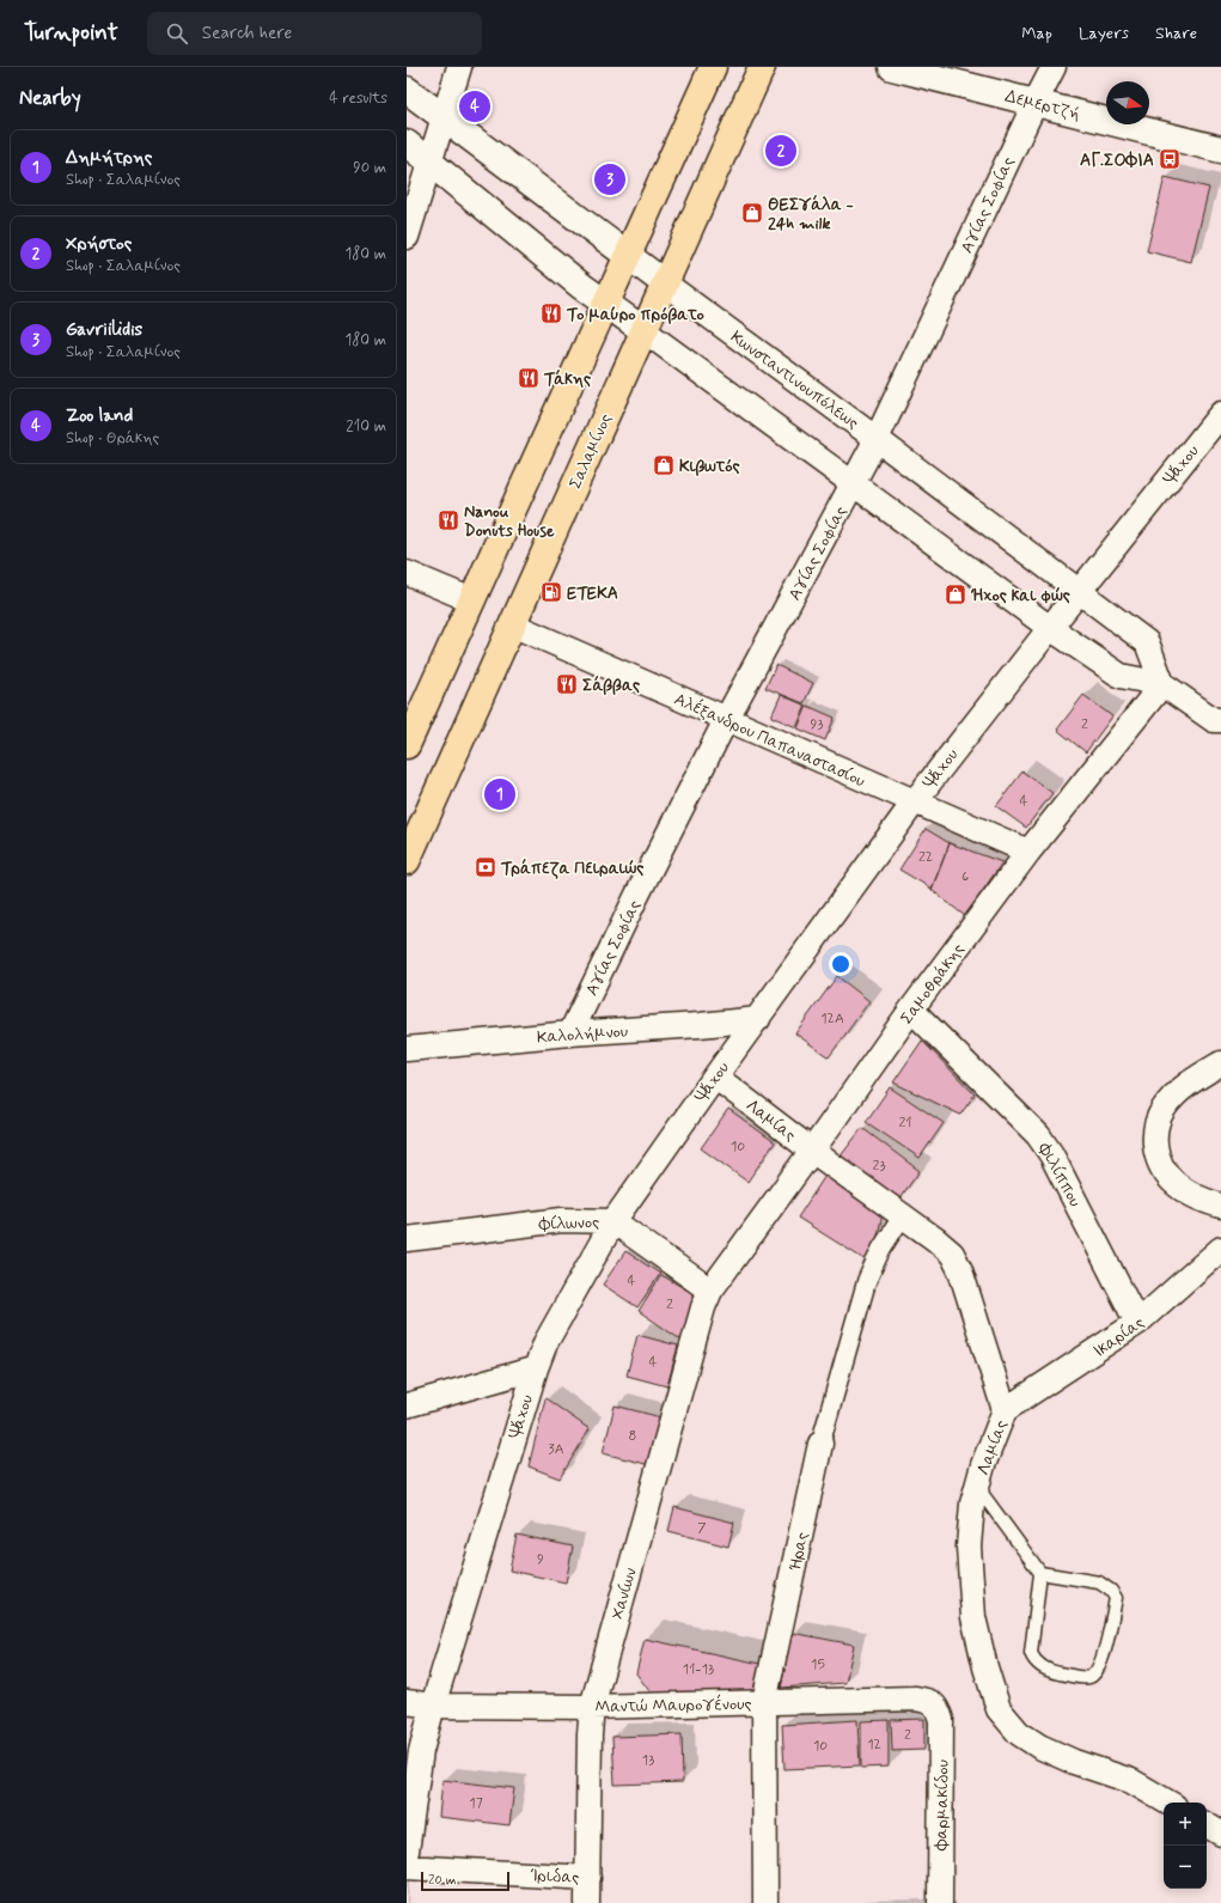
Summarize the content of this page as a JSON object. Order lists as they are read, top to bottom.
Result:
{
  "streets": {
    "main road": ["Σαλαμίνος"],
    "street": [
      "Δεμερτζή",
      "Αγίας Σοφίας",
      "Κωνσταντινουπόλεως",
      "Ψάχου",
      "Αλέξανδρου Παπαναστασίου",
      "Σαμοθράκης",
      "Καλολήμνου",
      "Λαμίας",
      "Φιλίππου",
      "Φίλωνος",
      "Ικαρίας",
      "Ήρας",
      "Χανίων",
      "Μαντώ Μαυρογένους",
      "Φαρμακίδου",
      "Ίριδας"
    ]
  },
  "crossings": [
    ["Δεμερτζή", "Αγίας Σοφίας"],
    ["Αγίας Σοφίας", "Κωνσταντινουπόλεως"],
    ["Αγίας Σοφίας", "Αλέξανδρου Παπαναστασίου"],
    ["Αγίας Σοφίας", "Καλολήμνου"],
    ["Κωνσταντινουπόλεως", "Σαλαμίνος"],
    ["Κωνσταντινουπόλεως", "Ψάχου"],
    ["Κωνσταντινουπόλεως", "Σαμοθράκης"],
    ["Σαλαμίνος", "Αλέξανδρου Παπαναστασίου"],
    ["Ψάχου", "Αλέξανδρου Παπαναστασίου"],
    ["Ψάχου", "Καλολήμνου"],
    ["Ψάχου", "Λαμίας"],
    ["Ψάχου", "Φίλωνος"],
    ["Ψάχου", "Μαντώ Μαυρογένους"],
    ["Αλέξανδρου Παπαναστασίου", "Σαμοθράκης"],
    ["Σαμοθράκης", "Λαμίας"],
    ["Σαμοθράκης", "Φιλίππου"],
    ["Σαμοθράκης", "Φίλωνος"],
    ["Σαμοθράκης", "Χανίων"],
    ["Λαμίας", "Ικαρίας"],
    ["Λαμίας", "Ήρας"],
    ["Φιλίππου", "Ικαρίας"],
    ["Φίλωνος", "Χανίων"],
    ["Ήρας", "Μαντώ Μαυρογένους"],
    ["Χανίων", "Μαντώ Μαυρογένους"],
    ["Χανίων", "Ίριδας"],
    ["Μαντώ Μαυρογένους", "Φαρμακίδου"]
  ],
  "places": {
    "bus stop": ["ΑΓ.ΣΟΦΙΑ"],
    "shop": ["ΘΕΣγάλα - 24h milk", "Κιβωτός", "Ήχος και φώς"],
    "restaurant": [
      "Το μαύρο πρόβατο",
      "Τάκης",
      "Nanou Donuts House",
      "Σάββας"
    ],
    "fuel station": ["ΕΤΕΚΑ"],
    "bank": ["Τράπεζα Πειραιώς"]
  },
  "house_numbers": [
    "93",
    "2",
    "4",
    "22",
    "6",
    "12A",
    "21",
    "10",
    "23",
    "4",
    "2",
    "4",
    "8",
    "3A",
    "7",
    "9",
    "15",
    "11-13",
    "2",
    "12",
    "10",
    "13",
    "17"
  ],
  "scale_bar": "20 m",
  "north": "right",
  "page": {
    "header": "Turnpoint",
    "search": "Search here",
    "nav": ["Map", "Layers", "Share"],
    "heading": ["Nearby", "4 results"],
    "pins": [
      "4",
      "2",
      "3",
      "1"
    ],
    "list": [
      {
        "mark": "1",
        "name": "Δημήτρης",
        "note": "Shop · Σαλαμίνος",
        "value": "90 m"
      },
      {
        "mark": "2",
        "name": "Χρήστος",
        "note": "Shop · Σαλαμίνος",
        "value": "180 m"
      },
      {
        "mark": "3",
        "name": "Gavriilidis",
        "note": "Shop · Σαλαμίνος",
        "value": "180 m"
      },
      {
        "mark": "4",
        "name": "Zoo land",
        "note": "Shop · Θράκης",
        "value": "210 m"
      }
    ],
    "map_buttons": ["+", "−"],
    "scale": "20 m"
  }
}
